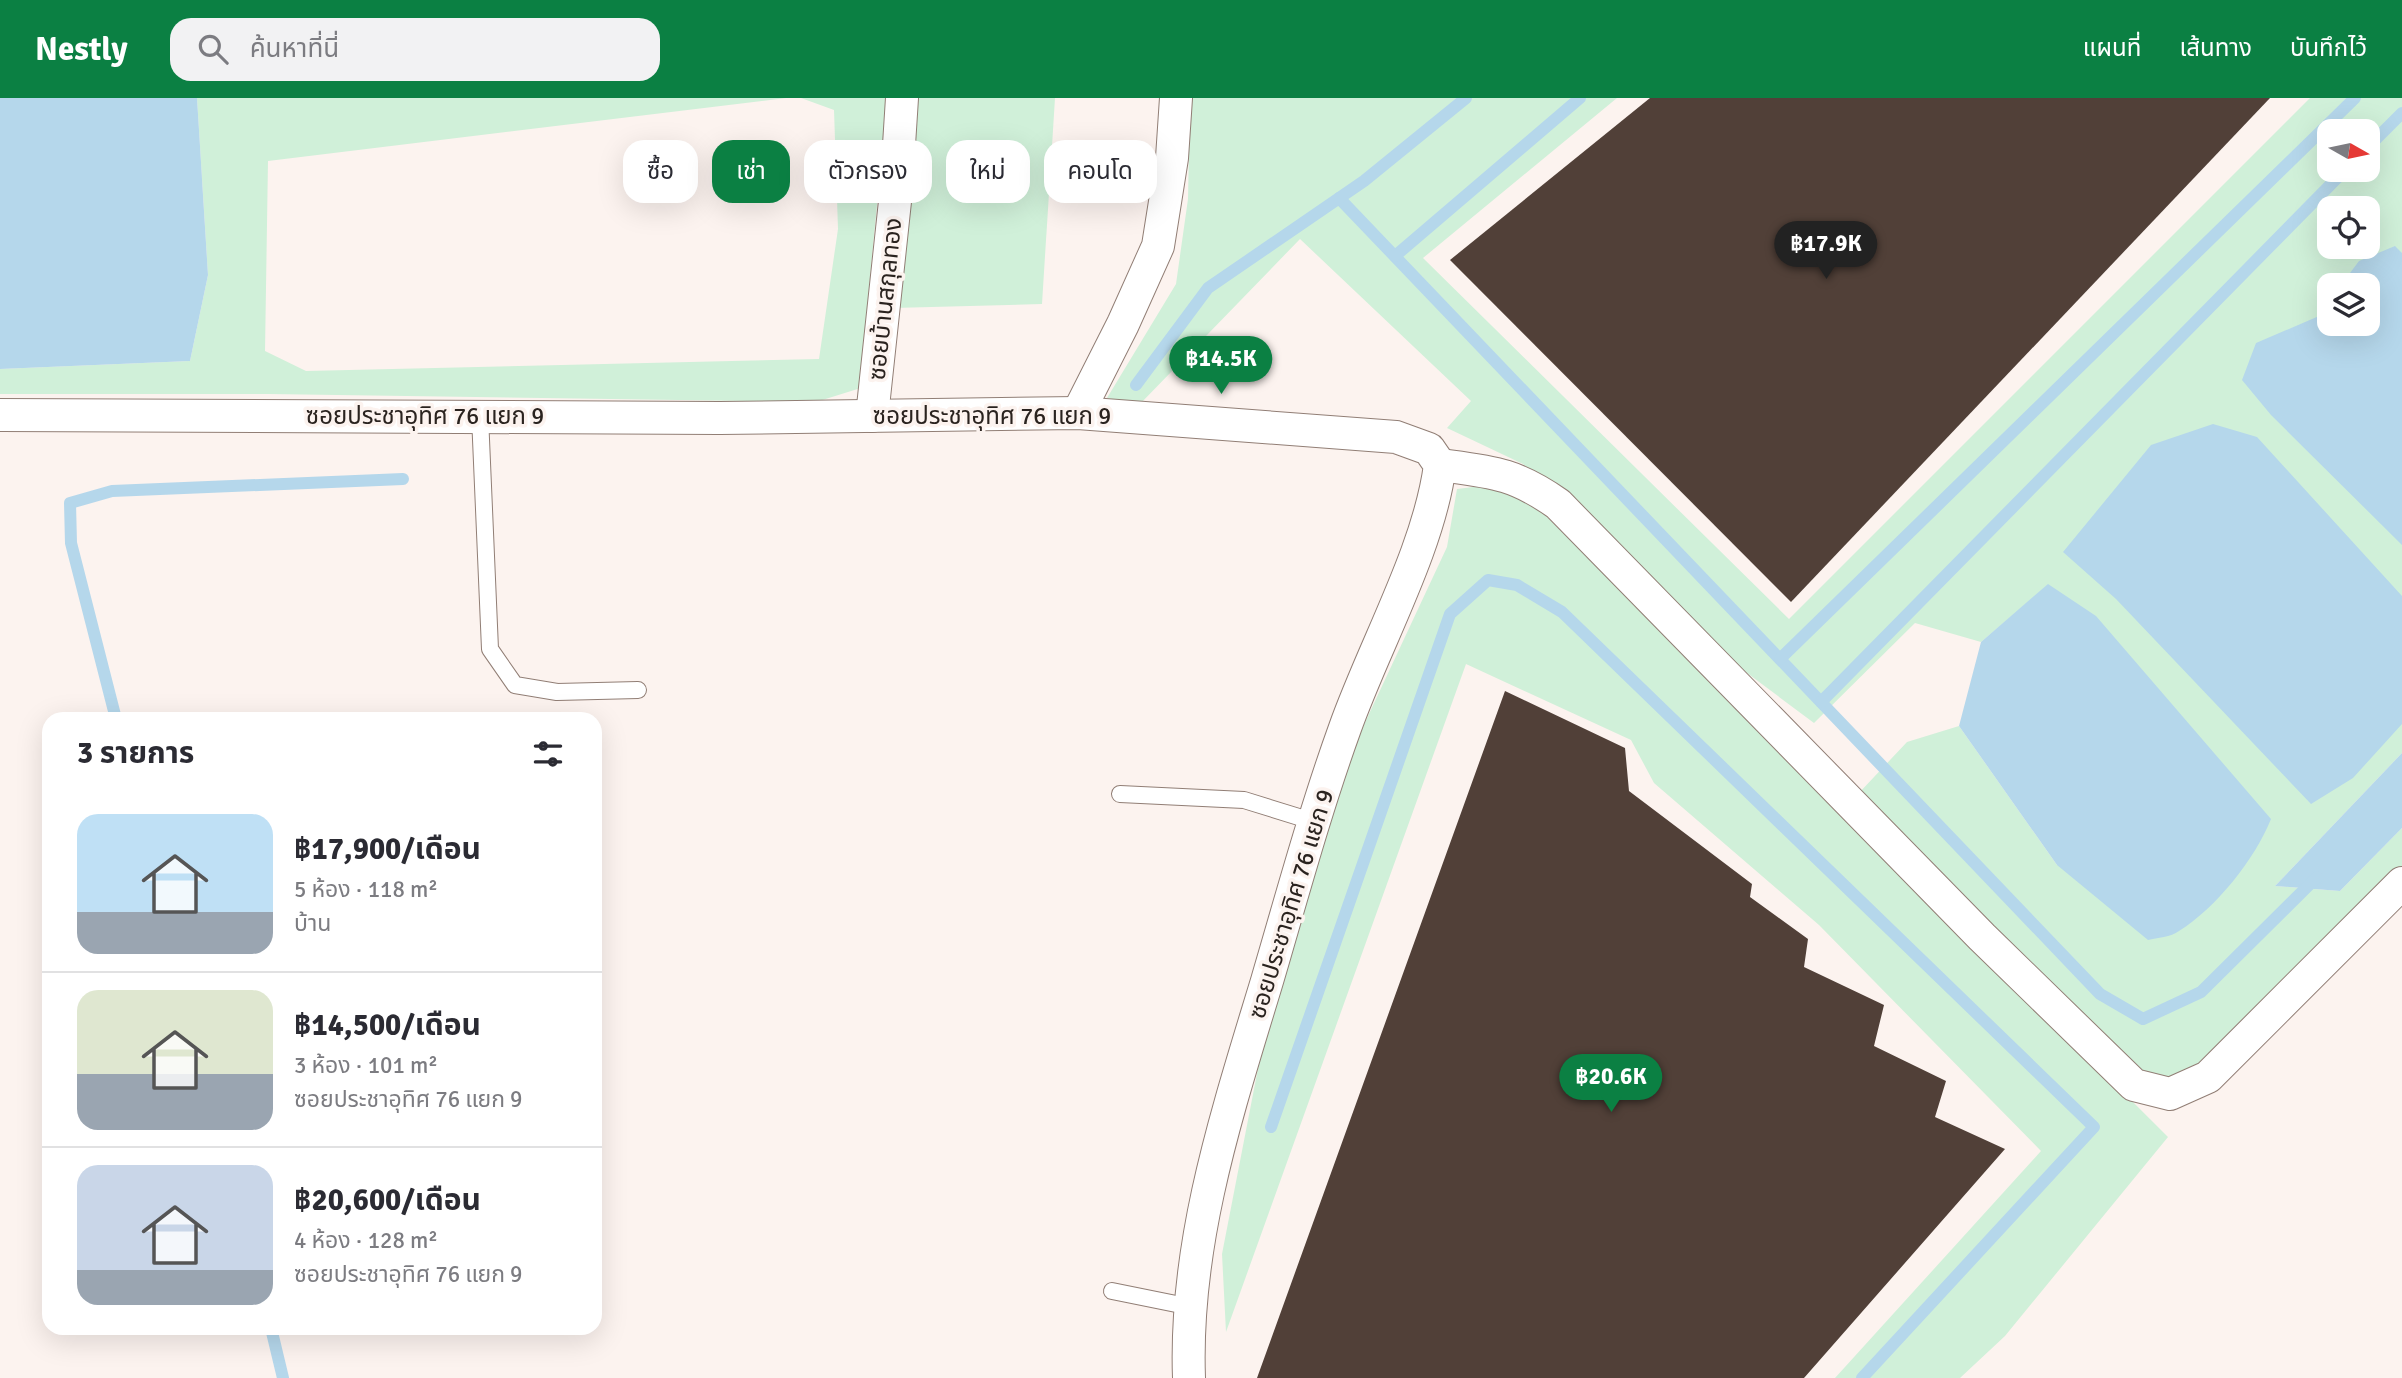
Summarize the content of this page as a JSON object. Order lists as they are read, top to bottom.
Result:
{
  "streets": {
    "street": ["ซอยบ้านสกุลทอง", "ซอยประชาอุทิศ 76 แยก 9"]
  },
  "crossings": [
    ["ซอยบ้านสกุลทอง", "ซอยประชาอุทิศ 76 แยก 9"]
  ],
  "north": "right",
  "page": {
    "header": "Nestly",
    "search": "ค้นหาที่นี่",
    "nav": ["แผนที่", "เส้นทาง", "บันทึกไว้"],
    "chip": [
      "ซื้อ",
      "เช่า",
      "ตัวกรอง",
      "ใหม่",
      "คอนโด"
    ],
    "price": ["฿17.9K", "฿14.5K", "฿20.6K"],
    "heading": "3 รายการ",
    "list": [
      {
        "name": "฿17,900/เดือน",
        "note": "5 ห้อง · 118 m² · บ้าน"
      },
      {
        "name": "฿14,500/เดือน",
        "note": "3 ห้อง · 101 m² · ซอยประชาอุทิศ 76 แยก 9"
      },
      {
        "name": "฿20,600/เดือน",
        "note": "4 ห้อง · 128 m² · ซอยประชาอุทิศ 76 แยก 9"
      }
    ]
  }
}
